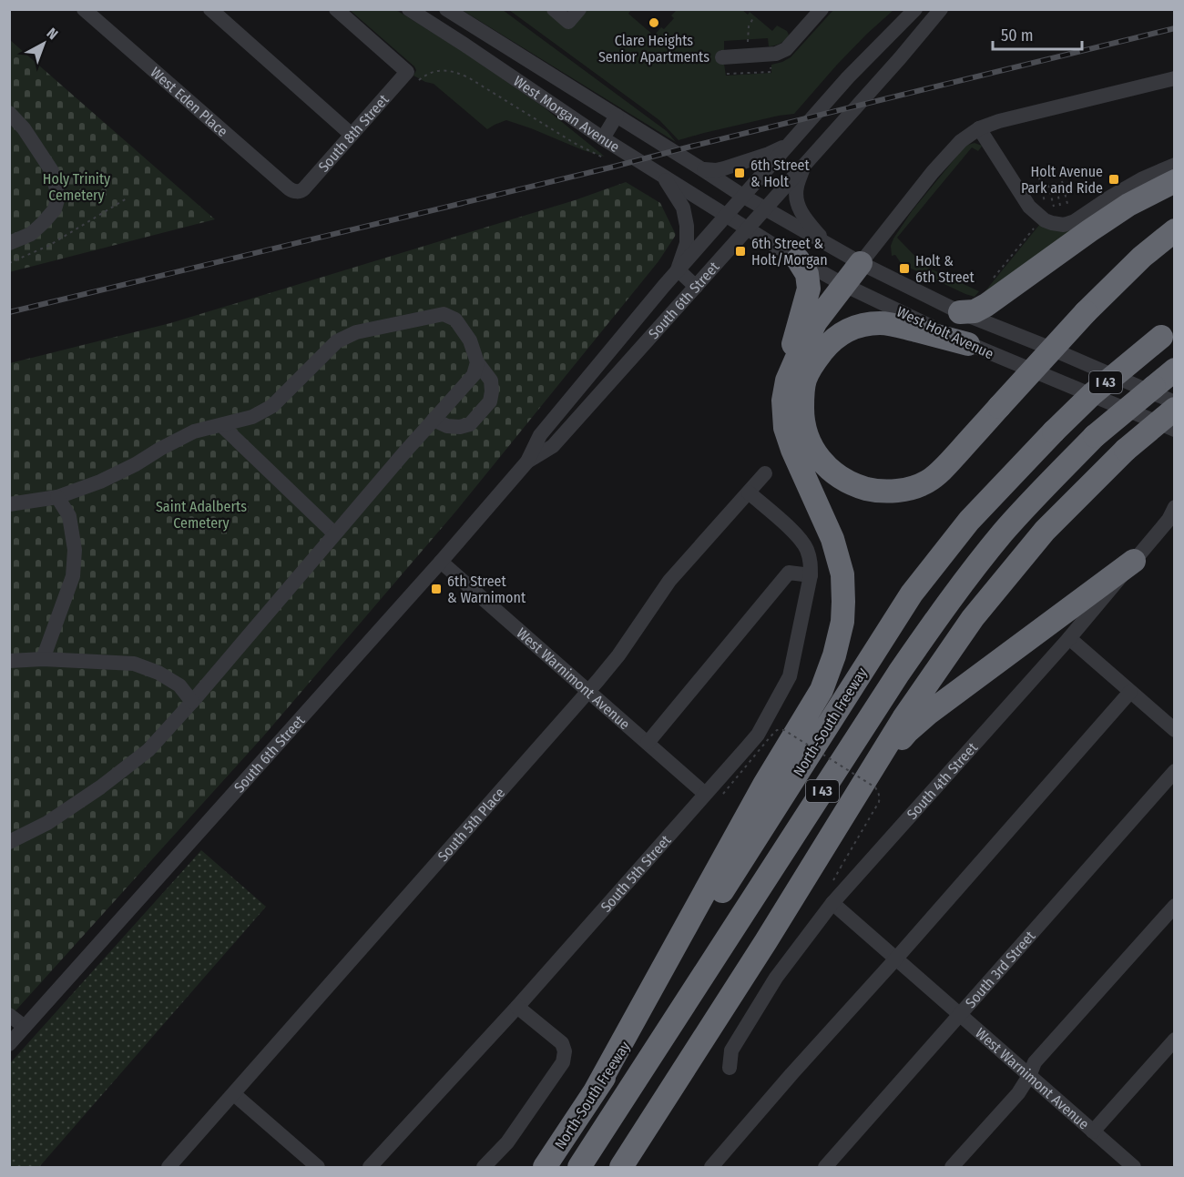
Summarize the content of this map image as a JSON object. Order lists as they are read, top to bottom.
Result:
{
  "streets": {
    "highway": ["I 43", "North-South Freeway"],
    "street": [
      "West Eden Place",
      "West Morgan Avenue",
      "South 8th Street",
      "South 6th Street",
      "West Holt Avenue",
      "West Warnimont Avenue",
      "South 4th Street",
      "South 5th Place",
      "South 5th Street",
      "South 3rd Street"
    ]
  },
  "crossings": [
    ["West Eden Place", "South 8th Street"],
    ["West Morgan Avenue", "South 6th Street"],
    ["West Morgan Avenue", "West Holt Avenue"],
    ["South 6th Street", "West Holt Avenue"],
    ["South 6th Street", "West Warnimont Avenue"],
    ["West Warnimont Avenue", "South 4th Street"],
    ["West Warnimont Avenue", "South 5th Place"],
    ["West Warnimont Avenue", "South 5th Street"],
    ["West Warnimont Avenue", "South 3rd Street"],
    ["South 5th Place", "South 5th Street"]
  ],
  "parks": ["Holy Trinity Cemetery", "Saint Adalberts Cemetery"],
  "places": {
    "other": ["Clare Heights Senior Apartments"],
    "transit": [
      "6th Street & Holt",
      "Holt Avenue Park and Ride",
      "6th Street & Holt/Morgan",
      "Holt & 6th Street",
      "6th Street & Warnimont"
    ]
  },
  "scale_bar": "50 m",
  "north": "top right"
}
